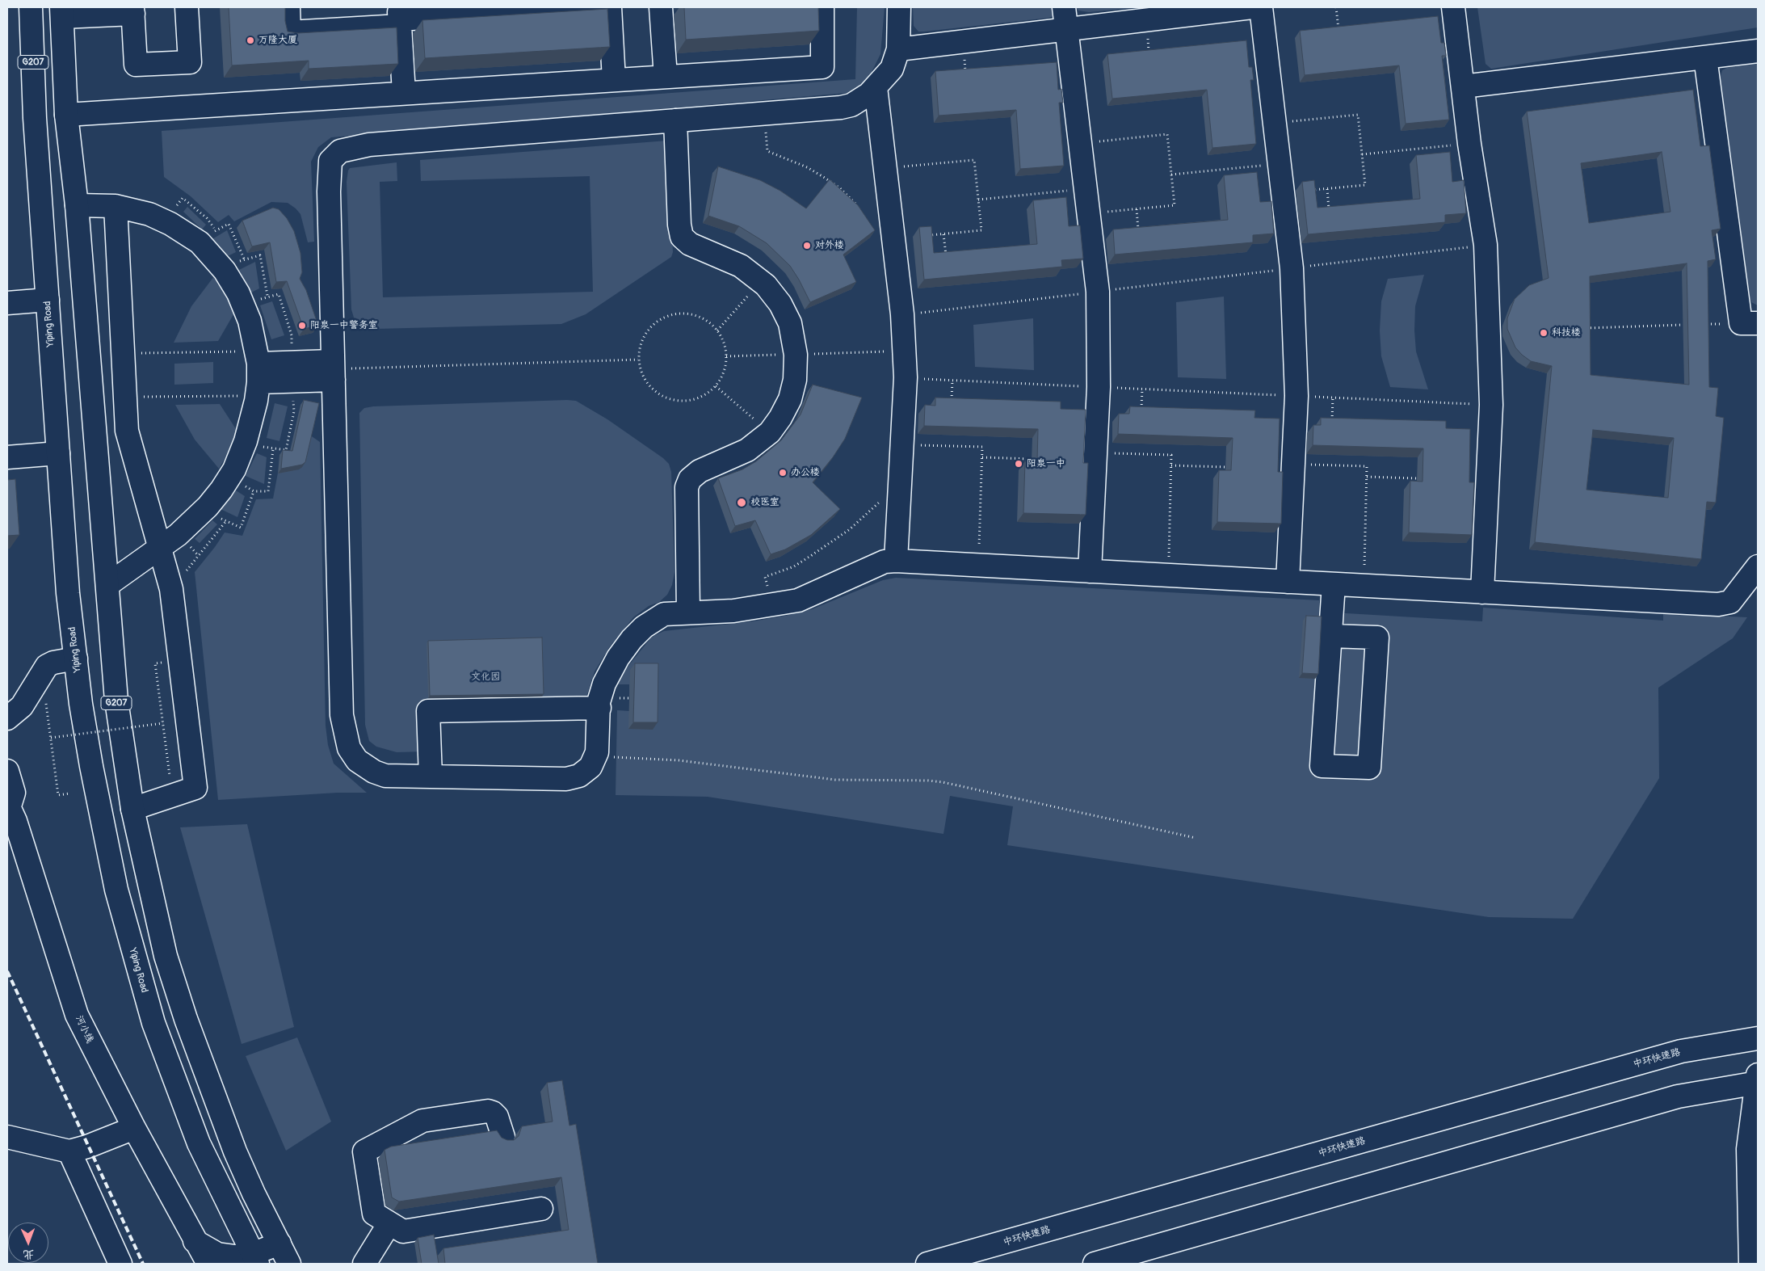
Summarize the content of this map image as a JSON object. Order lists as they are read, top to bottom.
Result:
{
  "streets": {
    "main road": [
      "G207",
      "Yiping Road",
      "河小线",
      "中环快速路"
    ]
  },
  "parks": ["文化园"],
  "places": [
    "万隆大厦",
    "对外楼",
    "阳泉一中警务室",
    "科技楼",
    "阳泉一中",
    "办公楼",
    "校医室"
  ],
  "north": "bottom"
}
